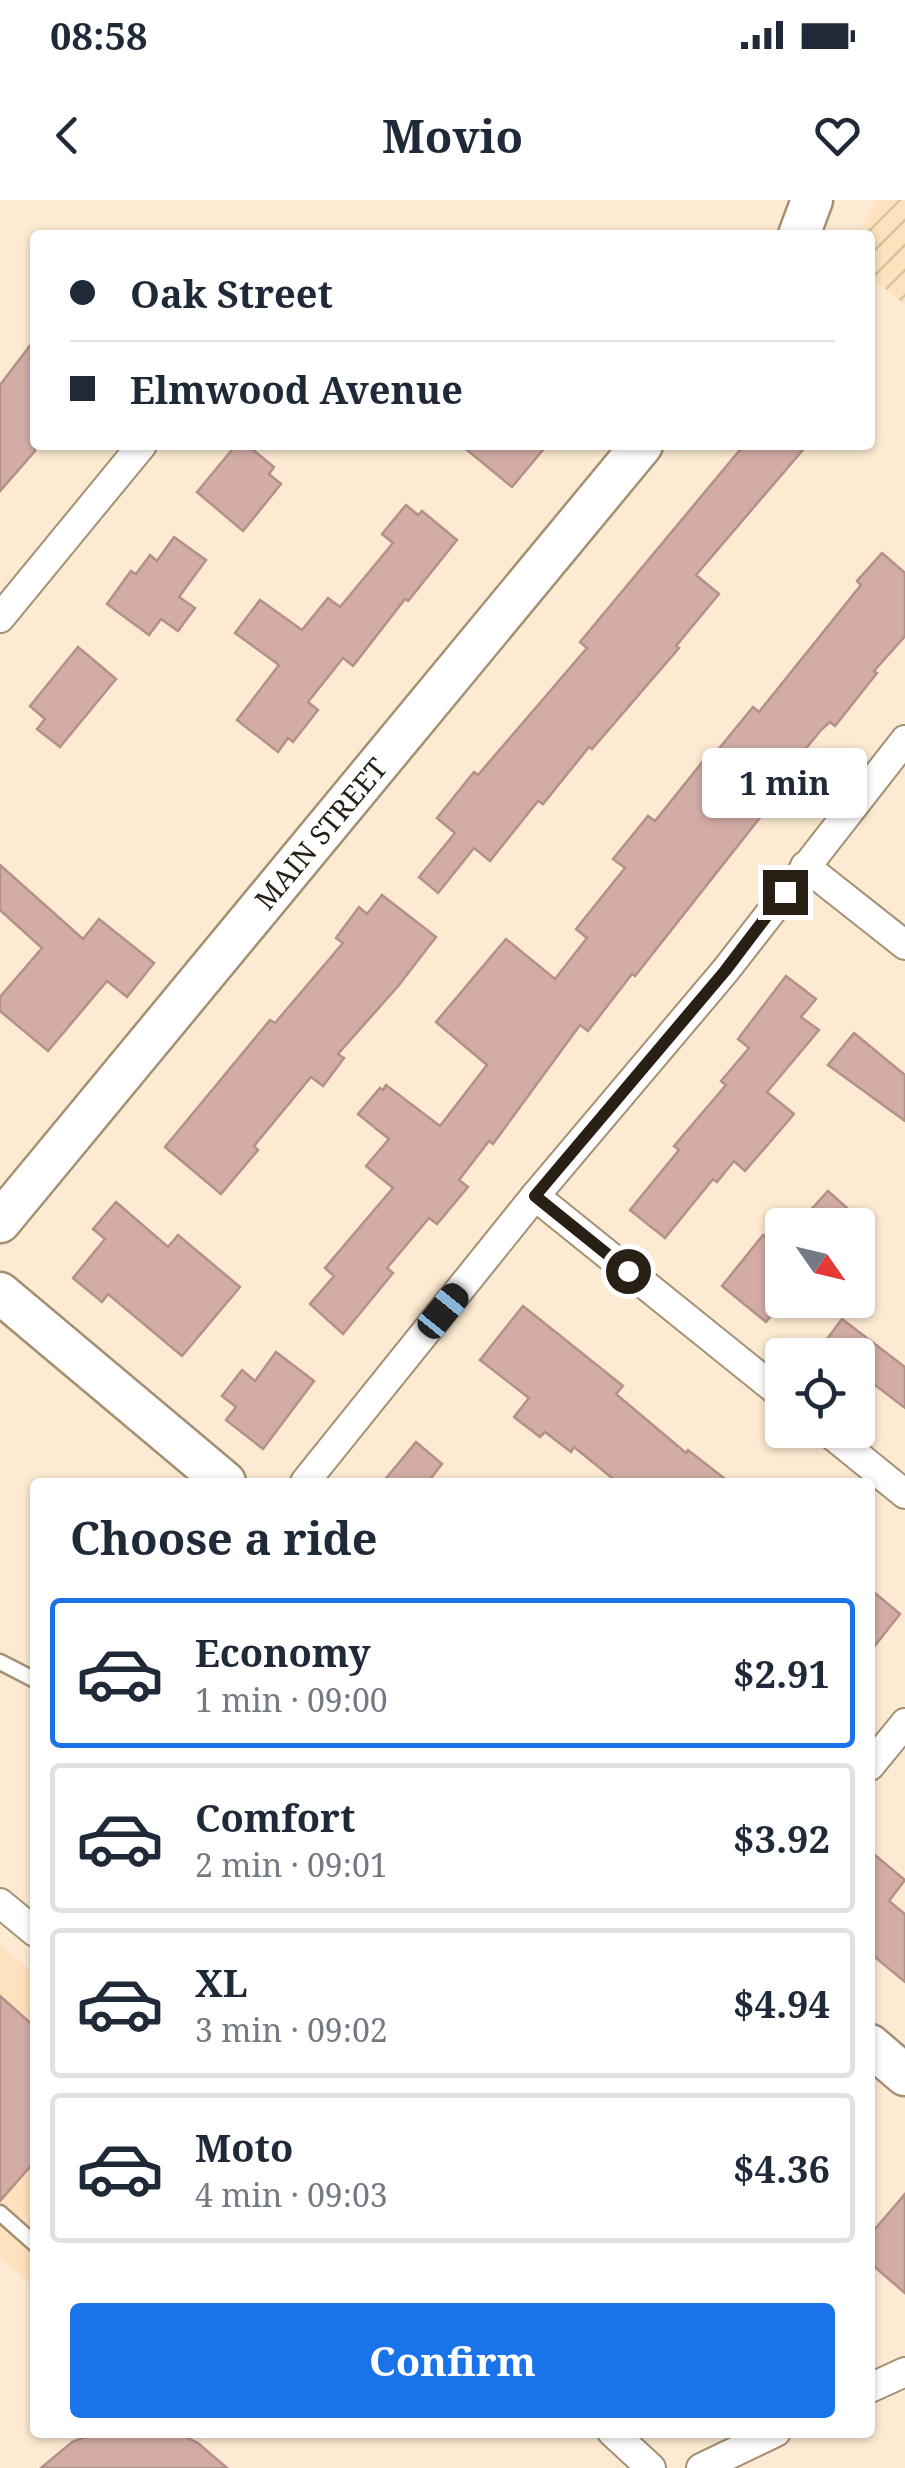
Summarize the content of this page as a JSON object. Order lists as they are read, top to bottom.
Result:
{
  "streets": {
    "street": ["MAIN STREET"]
  },
  "north": "bottom right",
  "page": {
    "status": "08:58",
    "header": "Movio",
    "banner": ["Oak Street", "Elmwood Avenue"],
    "bubble": "1 min",
    "heading": "Choose a ride",
    "list": [
      {
        "name": "Economy",
        "note": "1 min · 09:00",
        "value": "$2.91"
      },
      {
        "name": "Comfort",
        "note": "2 min · 09:01",
        "value": "$3.92"
      },
      {
        "name": "XL",
        "note": "3 min · 09:02",
        "value": "$4.94"
      },
      {
        "name": "Moto",
        "note": "4 min · 09:03",
        "value": "$4.36"
      }
    ],
    "buttons": "Confirm"
  }
}
